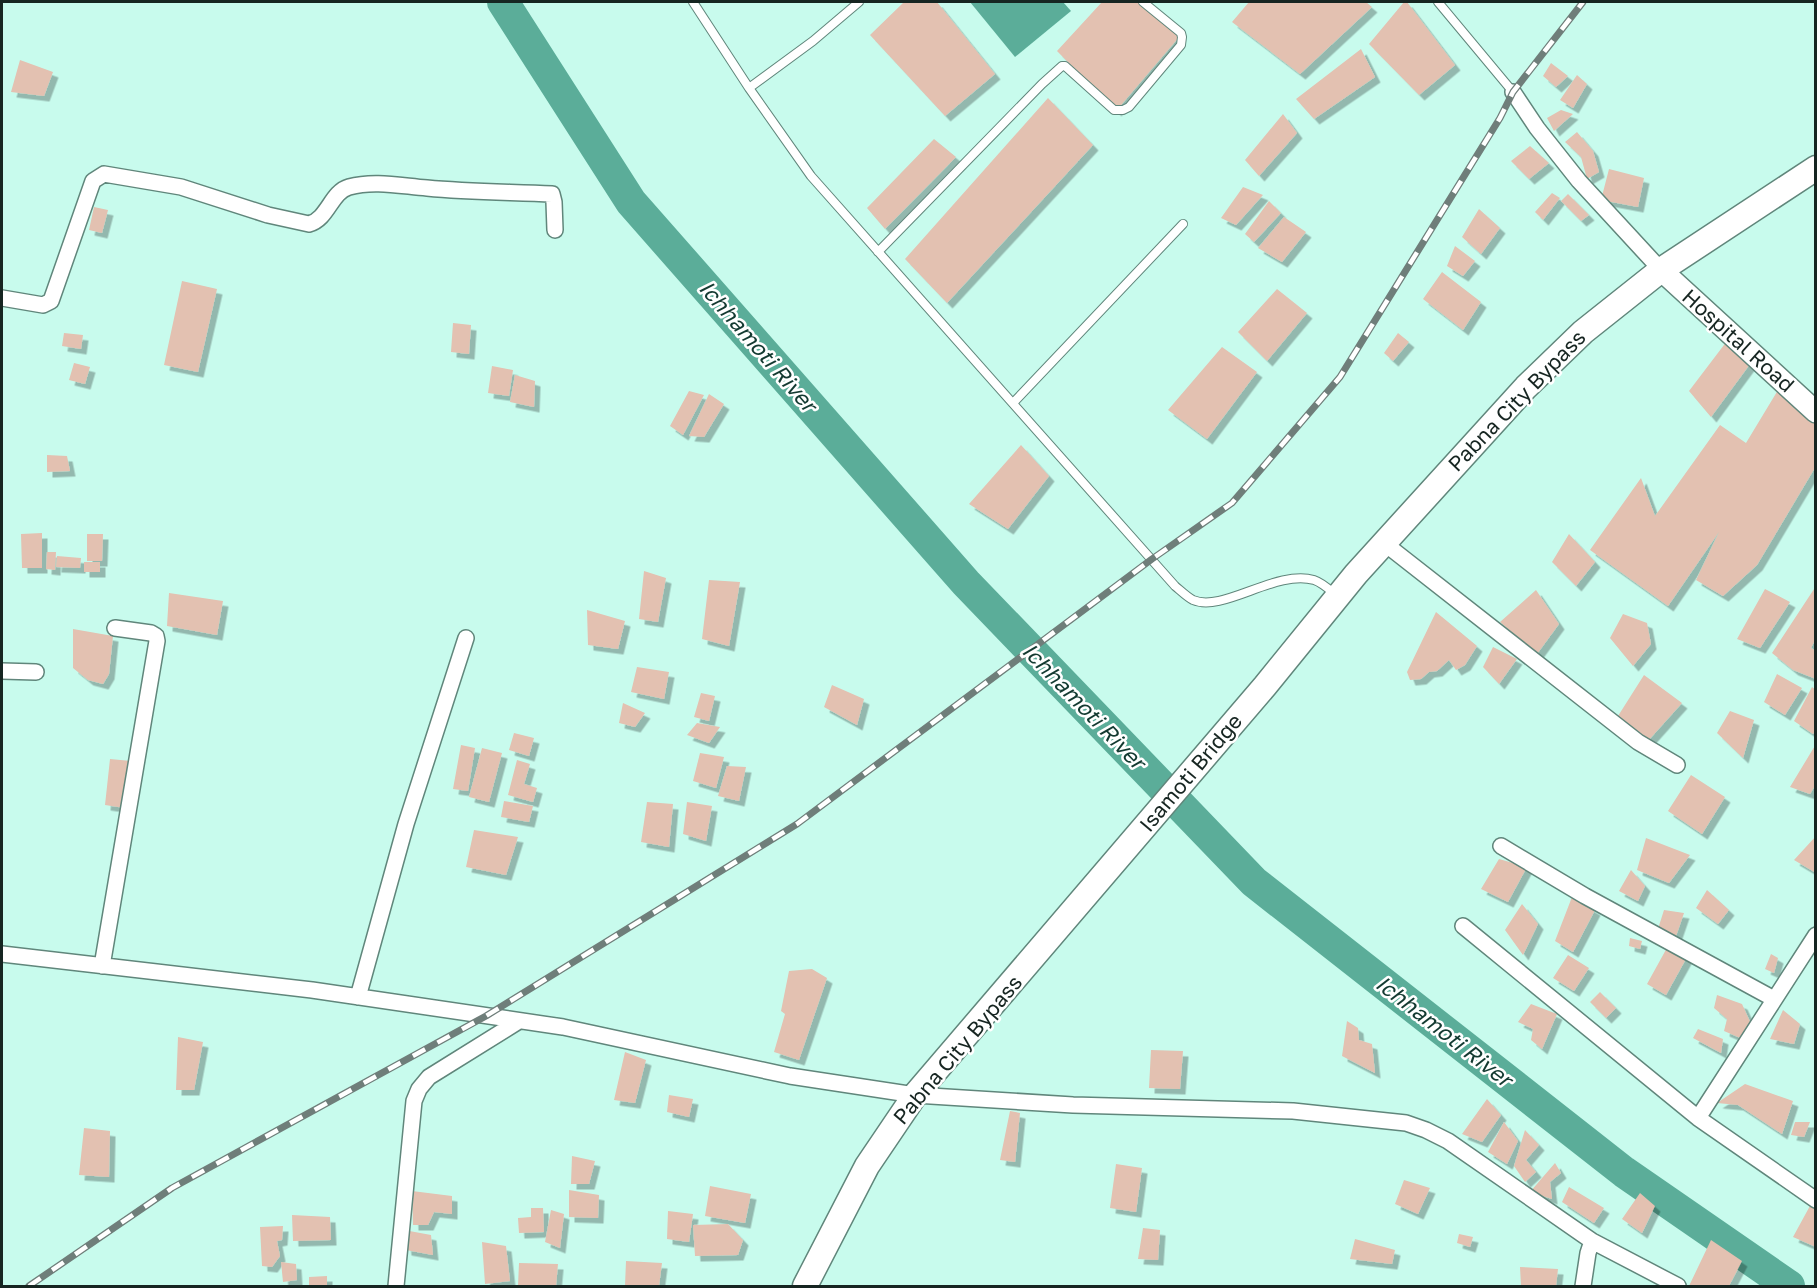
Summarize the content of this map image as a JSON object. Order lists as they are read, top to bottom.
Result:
{
  "streets": {
    "highway": ["Pabna City Bypass", "Isamoti Bridge"],
    "main road": ["Hospital Road"]
  },
  "crossings": [
    ["Hospital Road", "Pabna City Bypass"],
    ["Pabna City Bypass", "Isamoti Bridge"]
  ],
  "water": ["Ichhamoti River"]
}
